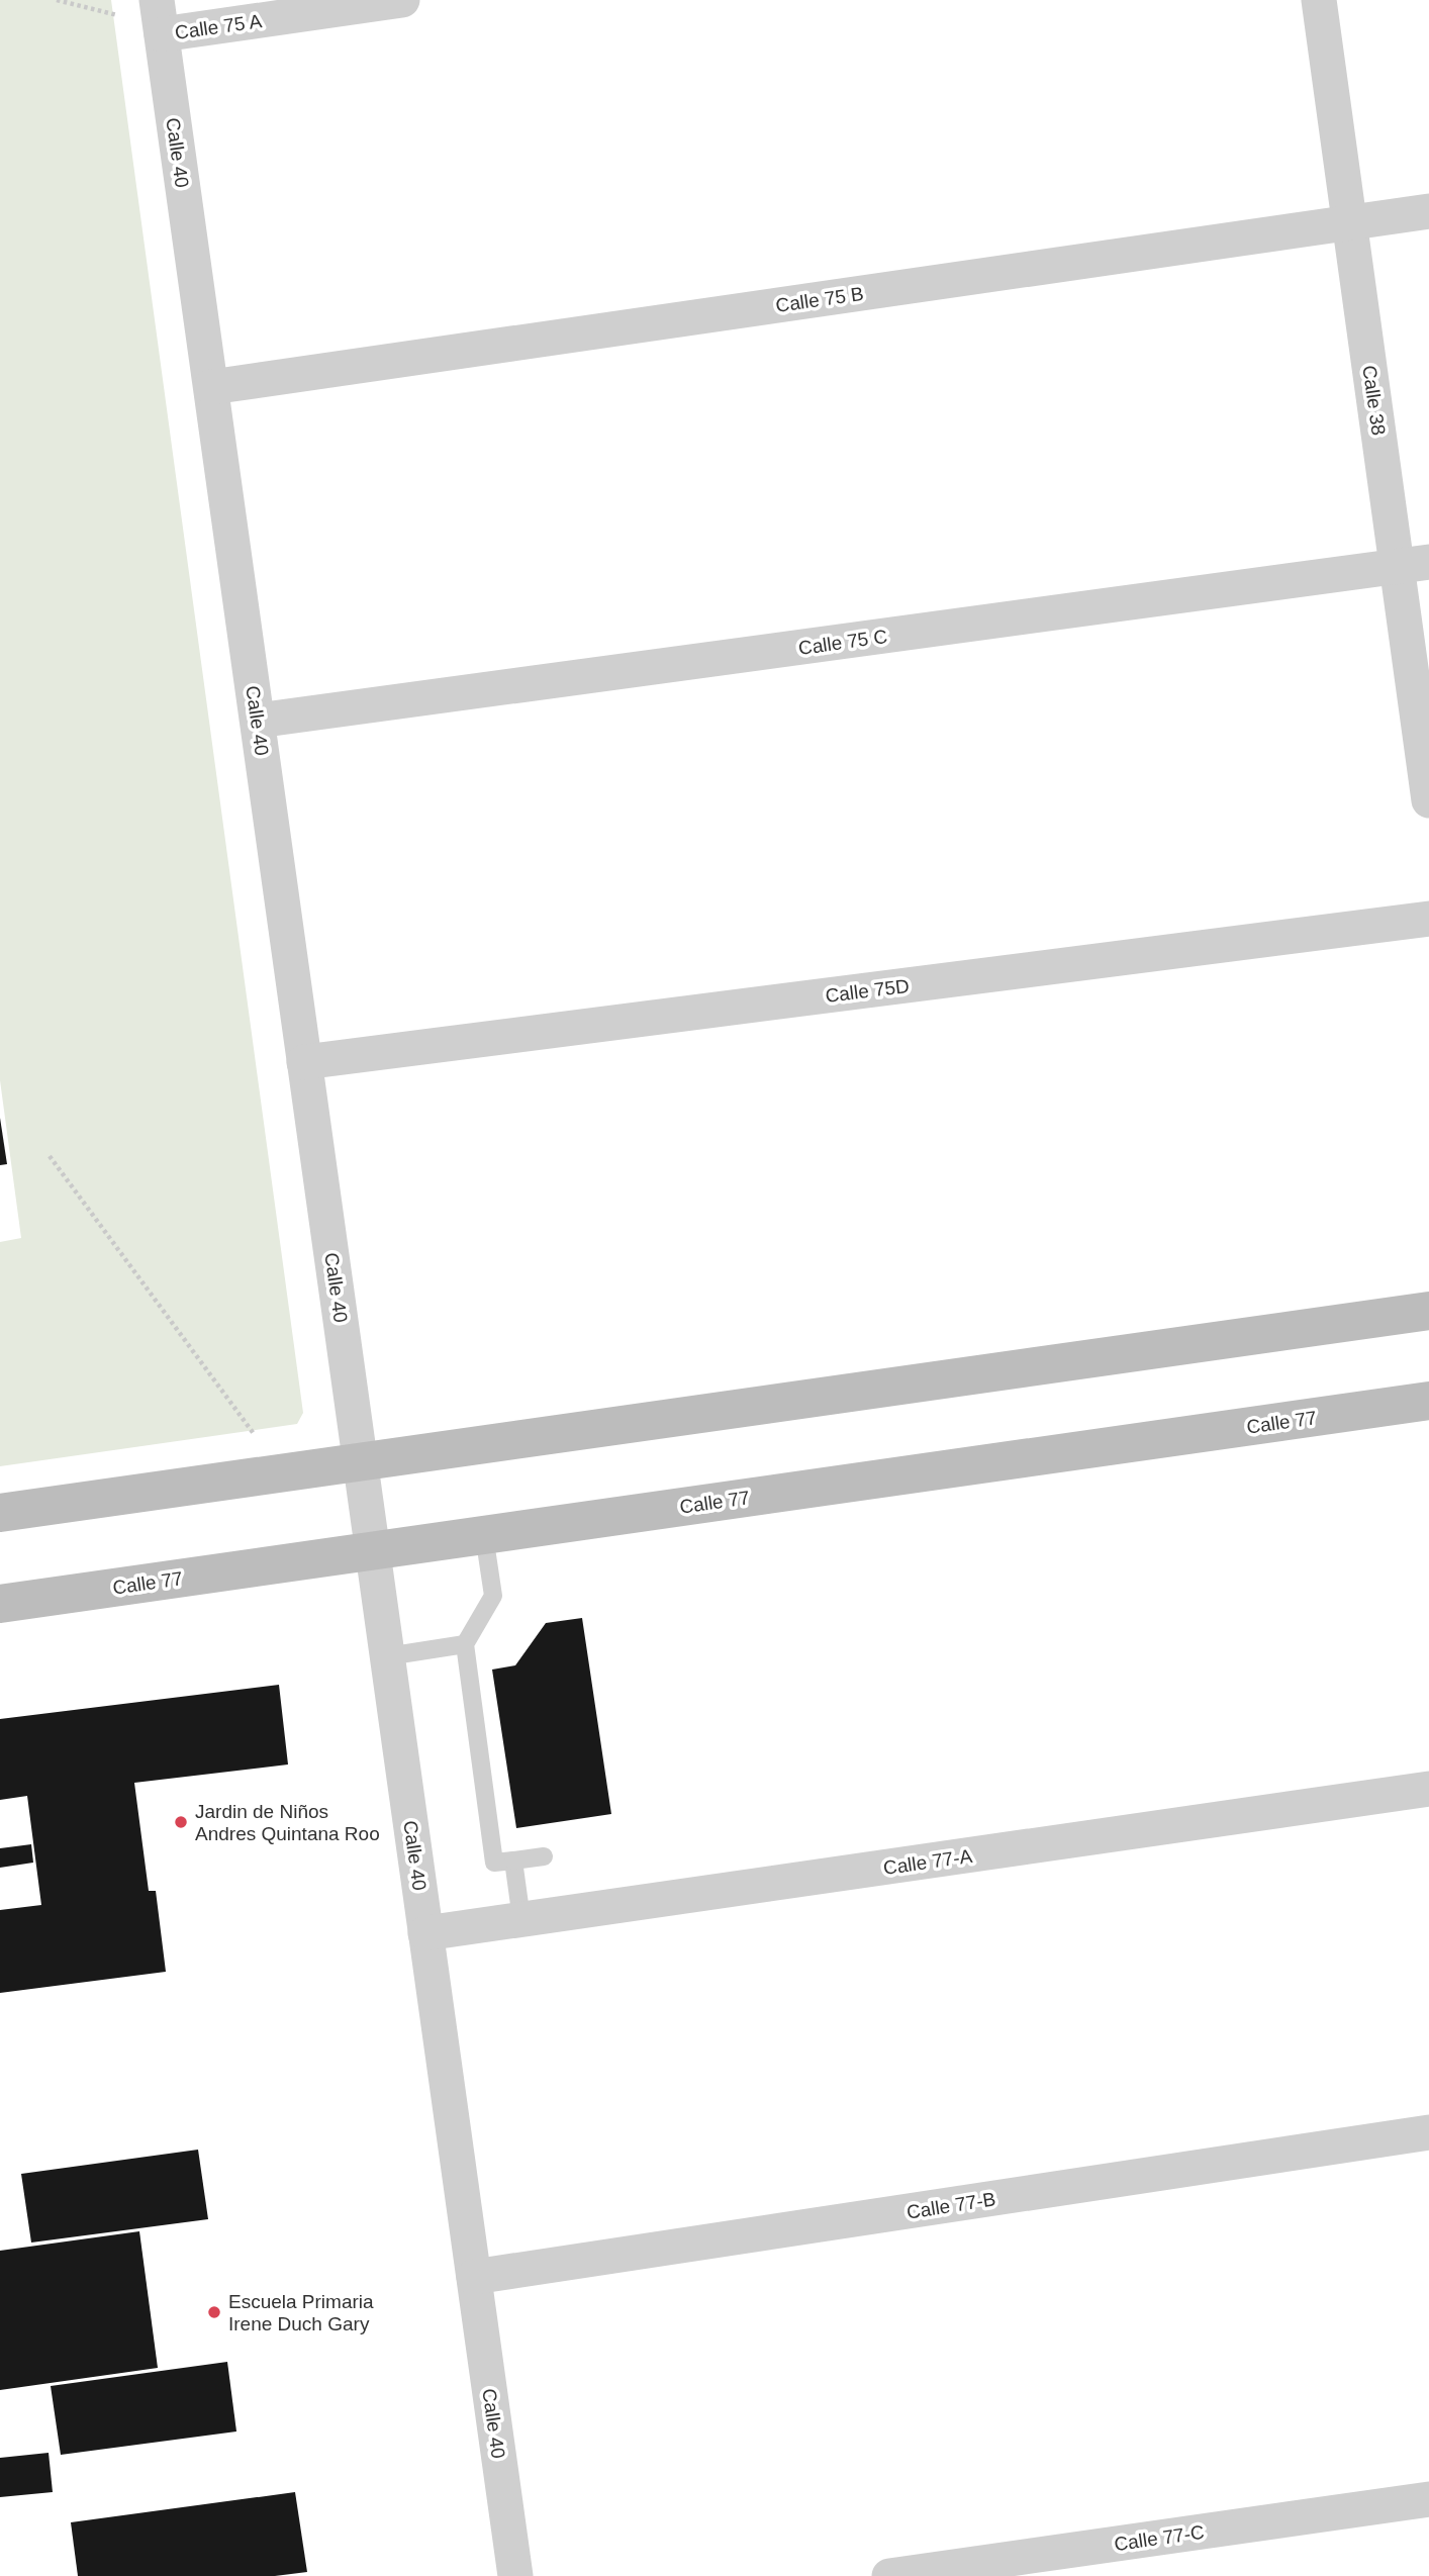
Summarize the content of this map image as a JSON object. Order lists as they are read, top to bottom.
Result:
{
  "streets": {
    "street": [
      "Calle 75 A",
      "Calle 40",
      "Calle 75 B",
      "Calle 38",
      "Calle 75 C",
      "Calle 75D",
      "Calle 77",
      "Calle 77-A",
      "Calle 77-B",
      "Calle 77-C"
    ]
  },
  "crossings": [
    ["Calle 75 A", "Calle 40"],
    ["Calle 40", "Calle 75 B"],
    ["Calle 40", "Calle 75 C"],
    ["Calle 40", "Calle 75D"],
    ["Calle 40", "Calle 77"],
    ["Calle 40", "Calle 77-A"],
    ["Calle 40", "Calle 77-B"],
    ["Calle 75 B", "Calle 38"],
    ["Calle 38", "Calle 75 C"]
  ],
  "places": ["Jardin de Niños Andres Quintana Roo", "Escuela Primaria Irene Duch Gary"]
}
